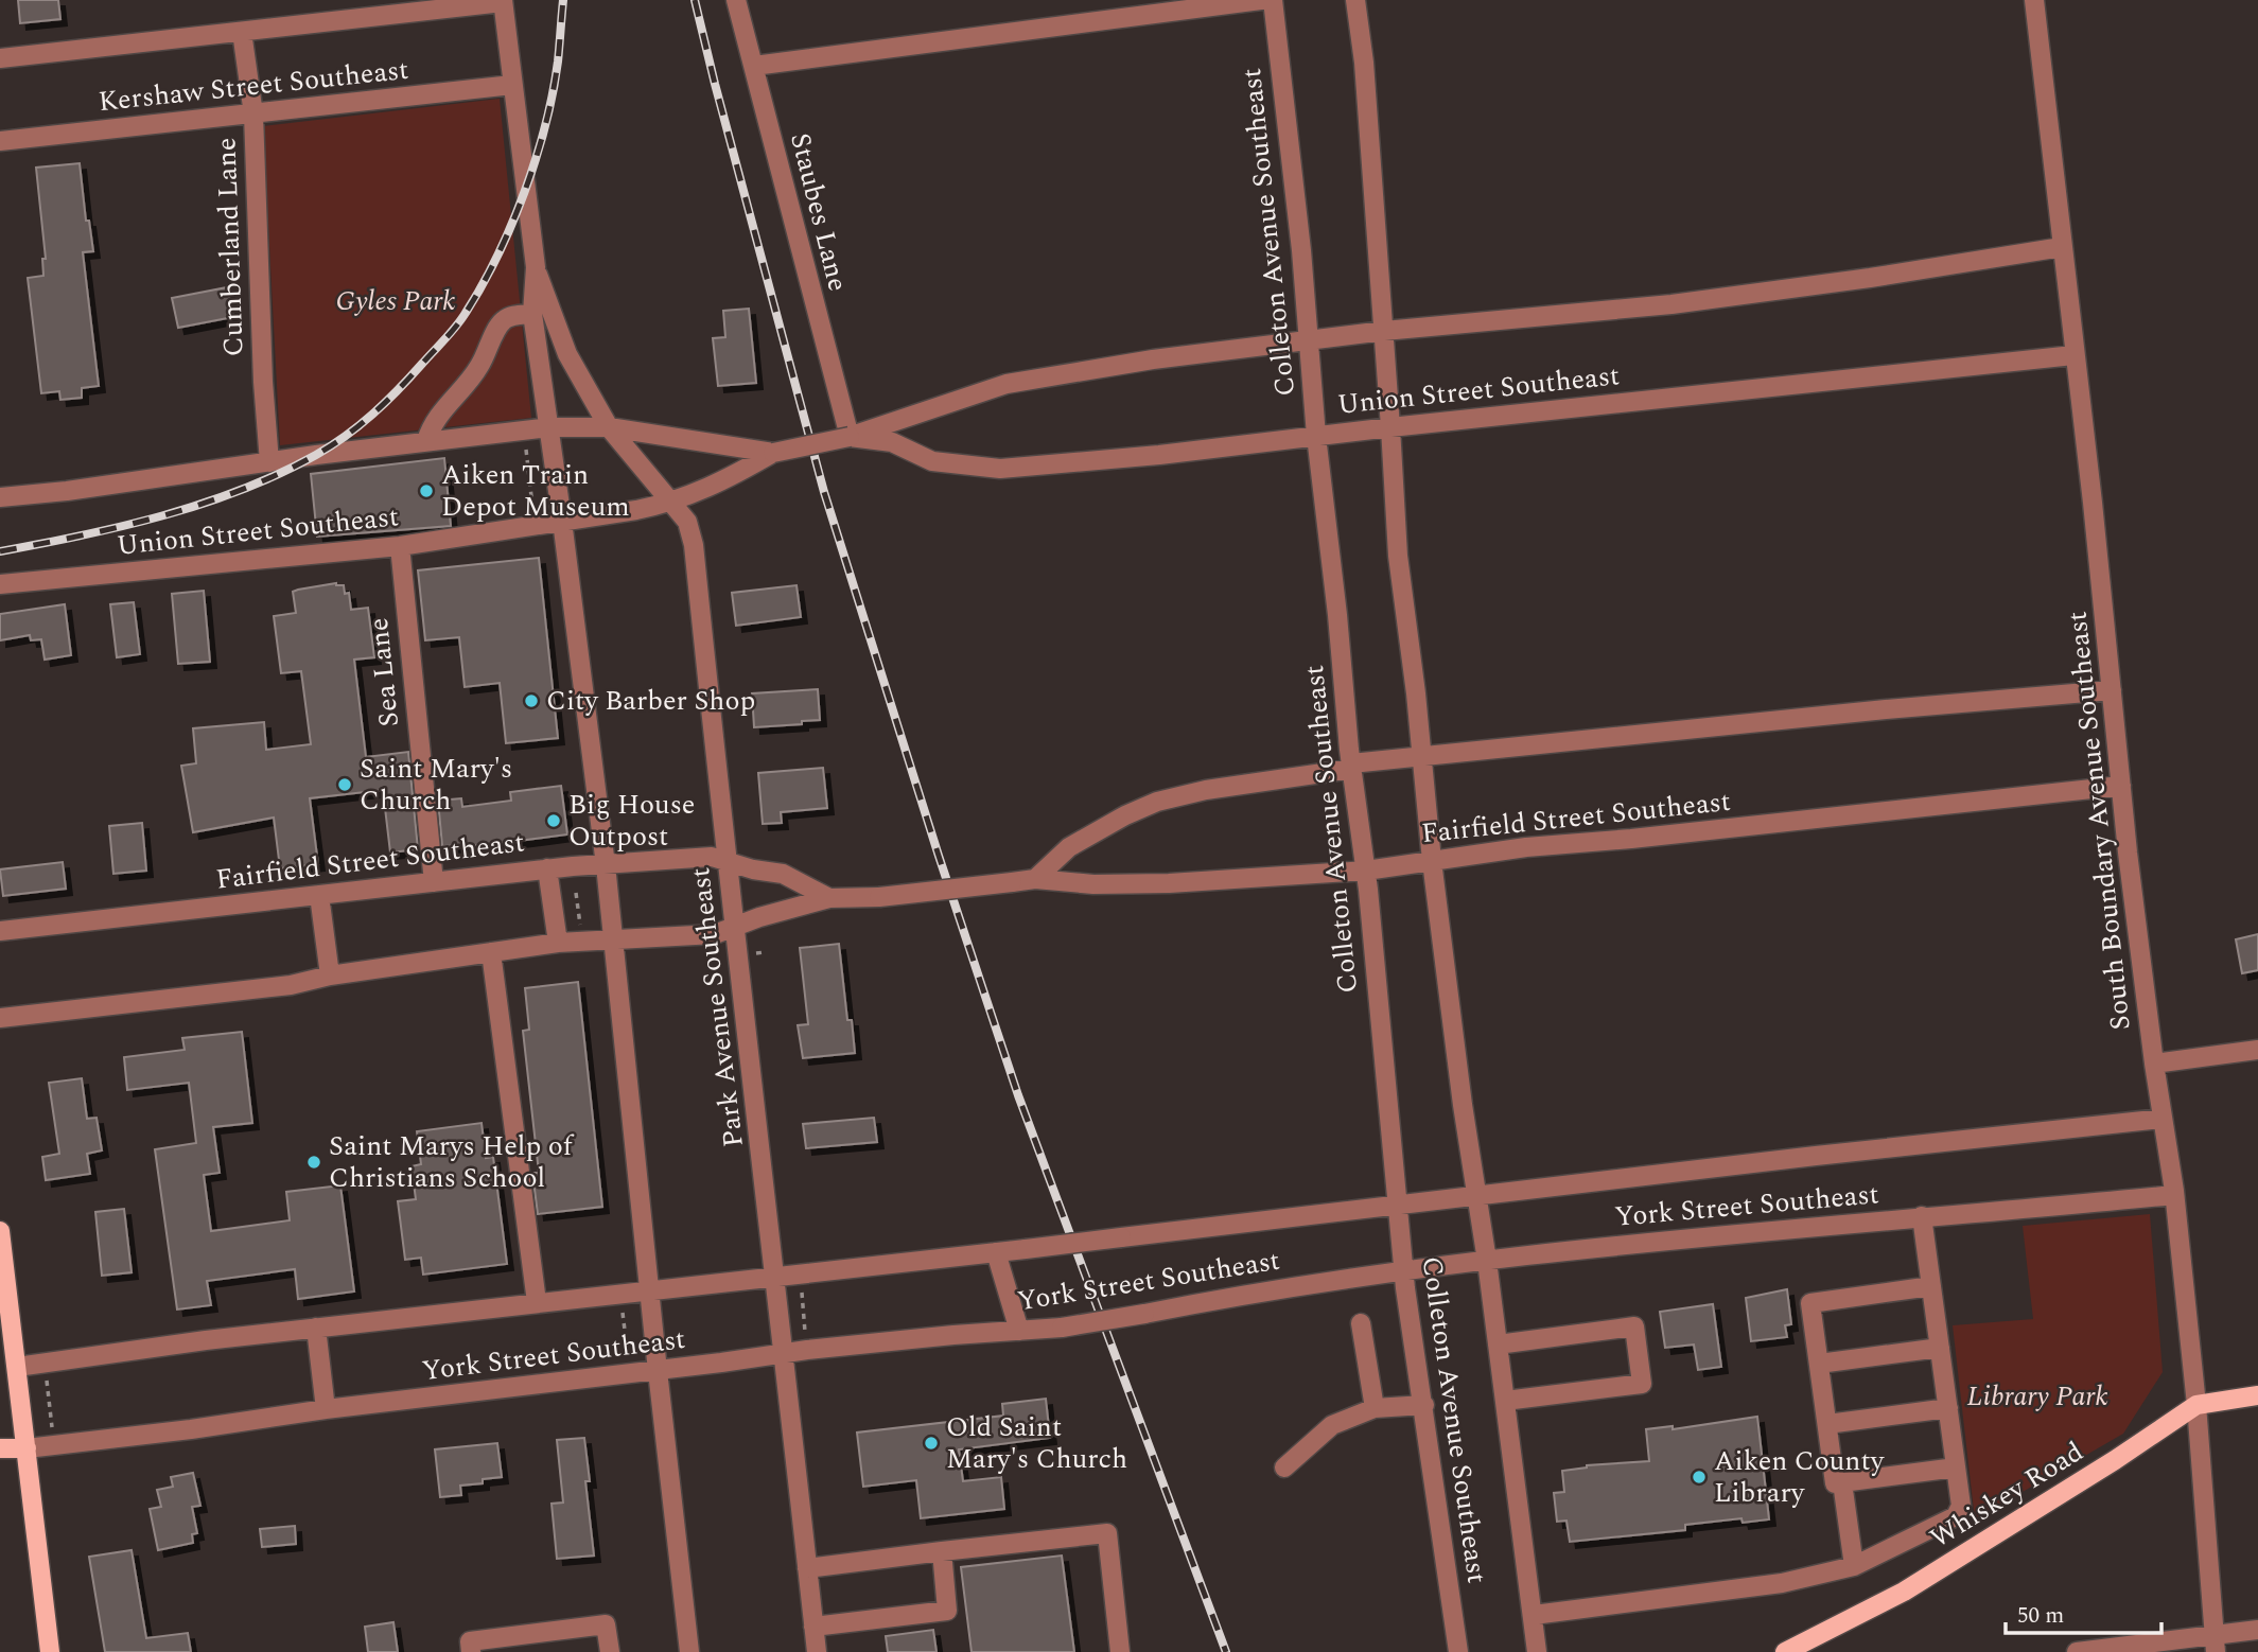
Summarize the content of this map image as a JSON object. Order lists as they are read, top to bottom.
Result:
{
  "streets": {
    "main road": ["York Street Southeast", "Whiskey Road"],
    "street": [
      "Kershaw Street Southeast",
      "Staubes Lane",
      "Colleton Avenue Southeast",
      "Cumberland Lane",
      "Union Street Southeast",
      "Sea Lane",
      "Fairfield Street Southeast",
      "South Boundary Avenue Southeast",
      "Park Avenue Southeast"
    ]
  },
  "crossings": [
    ["Kershaw Street Southeast", "Cumberland Lane"],
    ["Kershaw Street Southeast", "Park Avenue Southeast"],
    ["Staubes Lane", "Union Street Southeast"],
    ["Colleton Avenue Southeast", "Union Street Southeast"],
    ["Colleton Avenue Southeast", "Fairfield Street Southeast"],
    ["Colleton Avenue Southeast", "York Street Southeast"],
    ["Cumberland Lane", "Union Street Southeast"],
    ["Union Street Southeast", "Sea Lane"],
    ["Union Street Southeast", "South Boundary Avenue Southeast"],
    ["Union Street Southeast", "Park Avenue Southeast"],
    ["Sea Lane", "Fairfield Street Southeast"],
    ["Fairfield Street Southeast", "South Boundary Avenue Southeast"],
    ["Fairfield Street Southeast", "Park Avenue Southeast"],
    ["South Boundary Avenue Southeast", "York Street Southeast"],
    ["South Boundary Avenue Southeast", "Whiskey Road"],
    ["Park Avenue Southeast", "York Street Southeast"]
  ],
  "parks": ["Gyles Park", "Library Park"],
  "places": [
    "Aiken Train Depot Museum",
    "City Barber Shop",
    "Saint Mary's Church",
    "Big House Outpost",
    "Saint Marys Help of Christians School",
    "Old Saint Mary's Church",
    "Aiken County Library"
  ],
  "scale_bar": "50 m"
}
